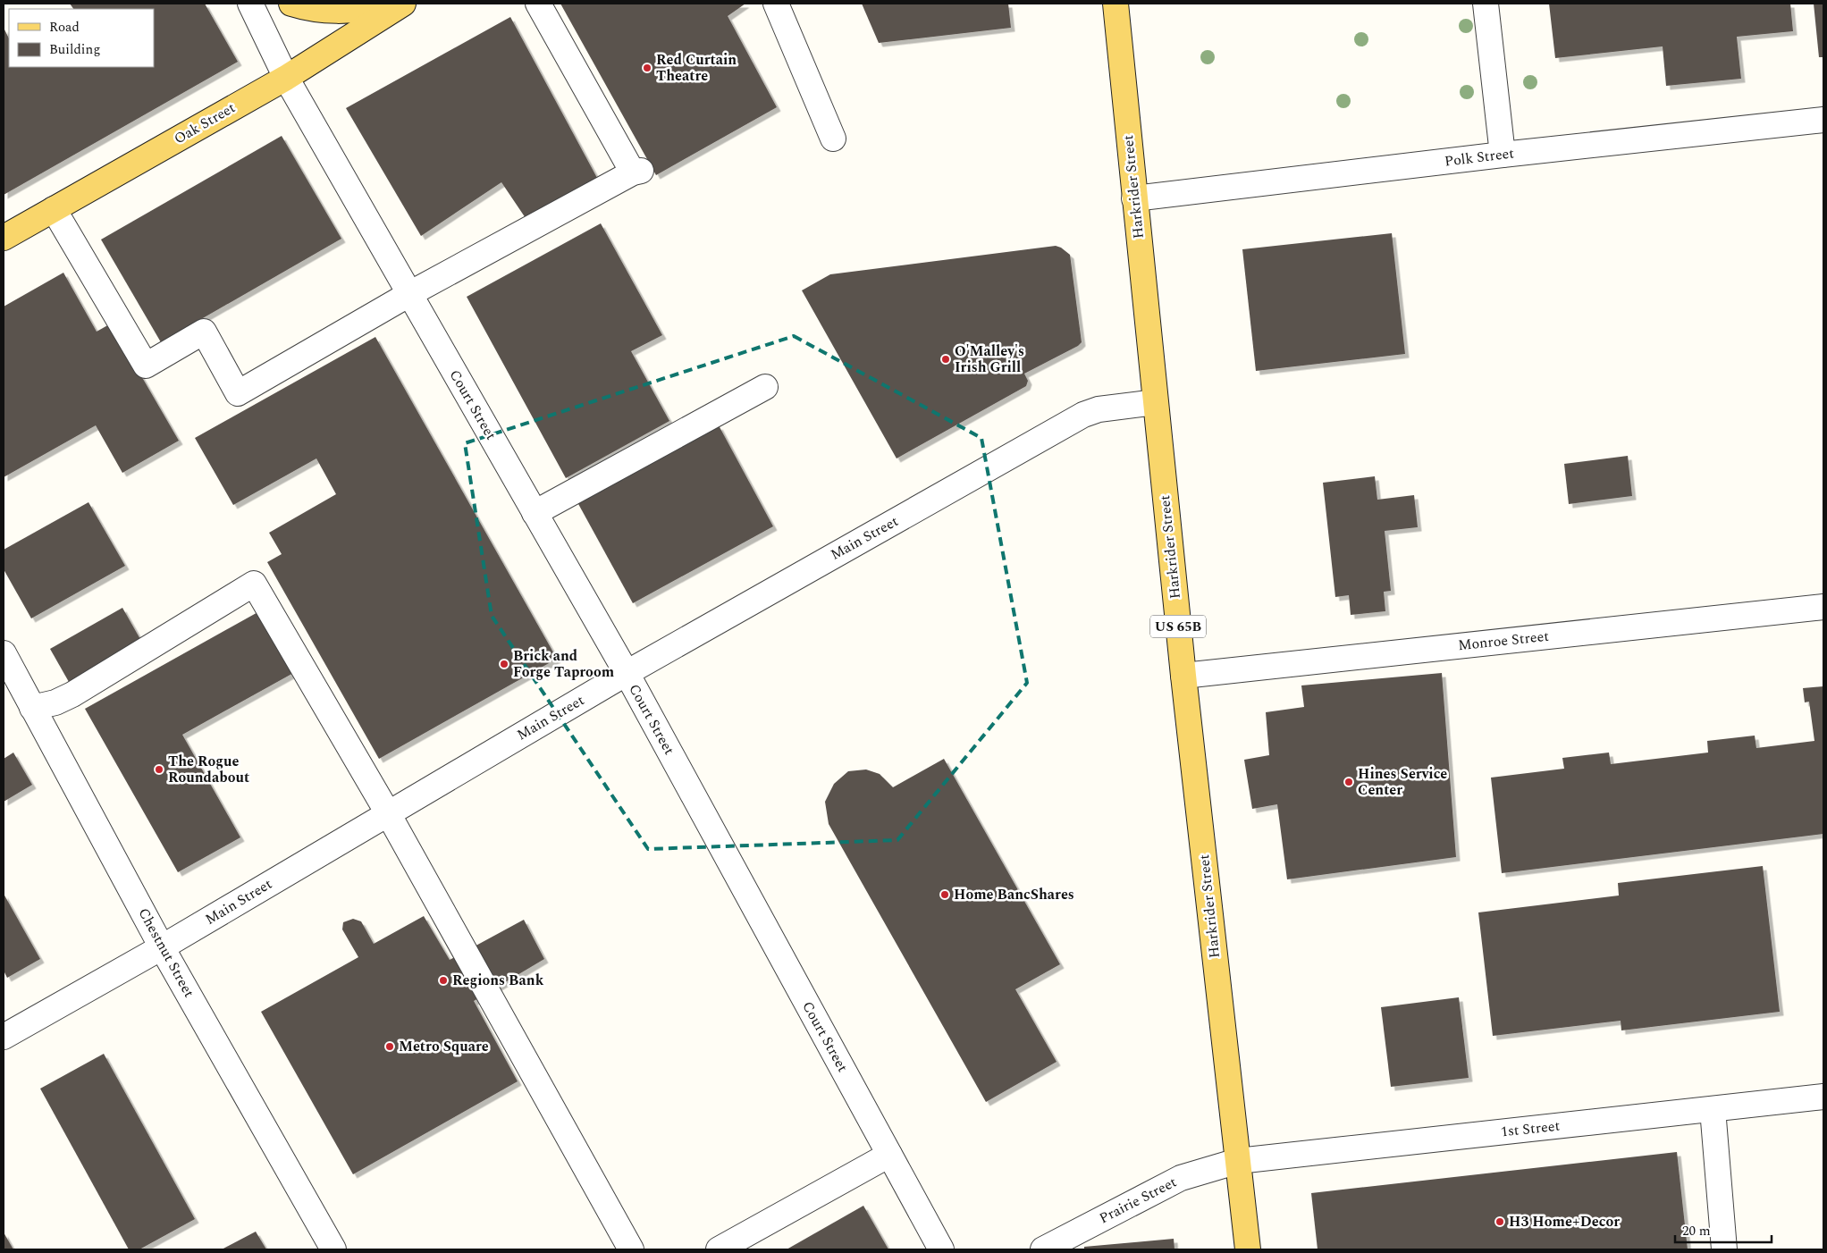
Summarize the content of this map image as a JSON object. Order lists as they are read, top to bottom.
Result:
{
  "streets": {
    "main road": ["Oak Street", "Harkrider Street", "US 65B"],
    "street": [
      "Polk Street",
      "Court Street",
      "Main Street",
      "Monroe Street",
      "Chestnut Street",
      "1st Street",
      "Prairie Street"
    ]
  },
  "crossings": [
    ["Oak Street", "Court Street"],
    ["Polk Street", "Harkrider Street"],
    ["Harkrider Street", "Main Street"],
    ["Harkrider Street", "Monroe Street"],
    ["Harkrider Street", "1st Street"],
    ["Harkrider Street", "Prairie Street"],
    ["Court Street", "Main Street"],
    ["Main Street", "Chestnut Street"],
    ["1st Street", "Prairie Street"]
  ],
  "places": [
    "Red Curtain Theatre",
    "O'Malley's Irish Grill",
    "Brick and Forge Taproom",
    "The Rogue Roundabout",
    "Hines Service Center",
    "Home BancShares",
    "Regions Bank",
    "Metro Square",
    "H3 Home+Decor"
  ],
  "legend": ["Road", "Building"],
  "scale_bar": "20 m"
}
